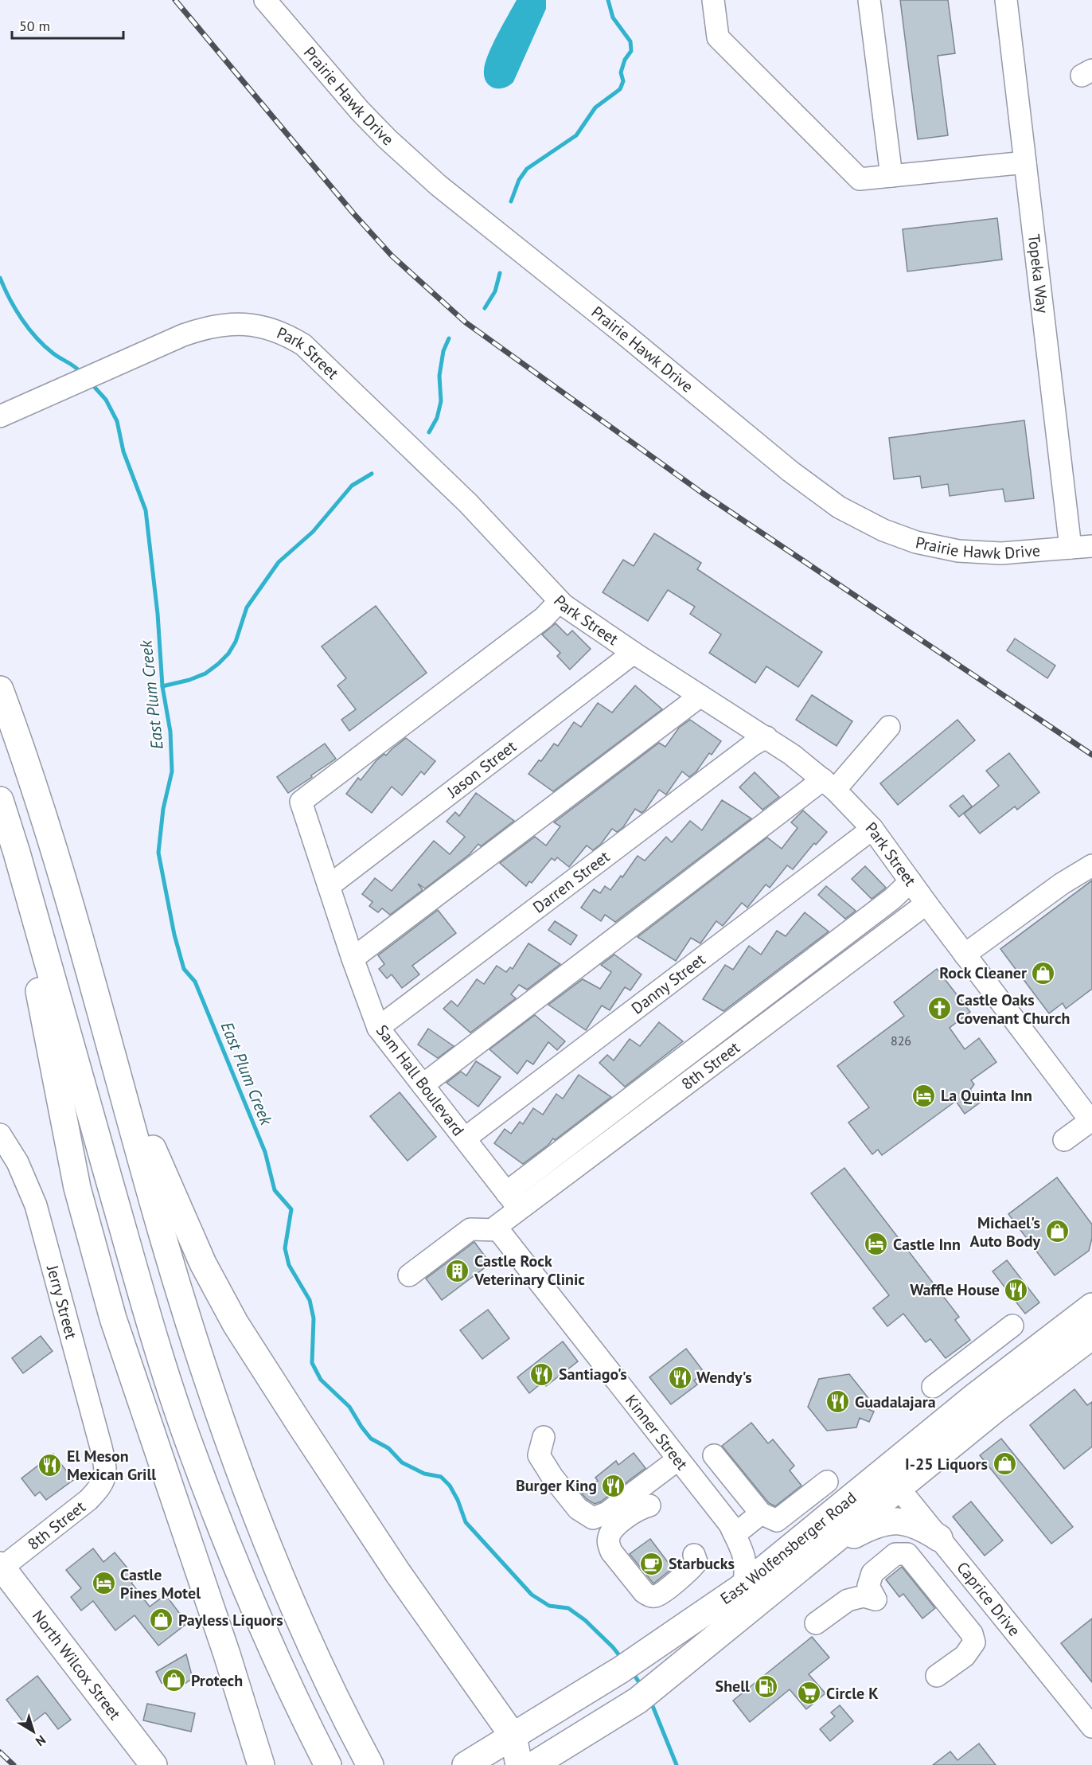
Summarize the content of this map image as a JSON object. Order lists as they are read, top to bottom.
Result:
{
  "streets": {
    "main road": ["East Wolfensberger Road", "North Wilcox Street"],
    "street": [
      "Prairie Hawk Drive",
      "Topeka Way",
      "Park Street",
      "Jason Street",
      "Darren Street",
      "Danny Street",
      "8th Street",
      "Sam Hall Boulevard",
      "Jerry Street",
      "Kinner Street",
      "Caprice Drive"
    ]
  },
  "crossings": [
    ["Prairie Hawk Drive", "Topeka Way"],
    ["Park Street", "Jason Street"],
    ["Park Street", "Darren Street"],
    ["Park Street", "Danny Street"],
    ["Park Street", "8th Street"],
    ["Park Street", "Sam Hall Boulevard"],
    ["Jason Street", "Sam Hall Boulevard"],
    ["Darren Street", "Sam Hall Boulevard"],
    ["Danny Street", "Sam Hall Boulevard"],
    ["8th Street", "Sam Hall Boulevard"],
    ["8th Street", "Jerry Street"],
    ["8th Street", "Kinner Street"],
    ["8th Street", "North Wilcox Street"],
    ["Kinner Street", "East Wolfensberger Road"],
    ["East Wolfensberger Road", "Caprice Drive"]
  ],
  "water": ["East Plum Creek"],
  "places": {
    "shop": [
      "Rock Cleaner",
      "Michael's Auto Body",
      "I-25 Liquors",
      "Payless Liquors",
      "Protech"
    ],
    "church": ["Castle Oaks Covenant Church"],
    "hotel": ["La Quinta Inn", "Castle Inn", "Castle Pines Motel"],
    "building": ["Castle Rock Veterinary Clinic"],
    "restaurant": [
      "Waffle House",
      "Santiago's",
      "Wendy's",
      "Guadalajara",
      "El Meson Mexican Grill",
      "Burger King"
    ],
    "cafe": ["Starbucks"],
    "fuel station": ["Shell"],
    "supermarket": ["Circle K"]
  },
  "house_numbers": ["826"],
  "scale_bar": "50 m",
  "north": "bottom right"
}
